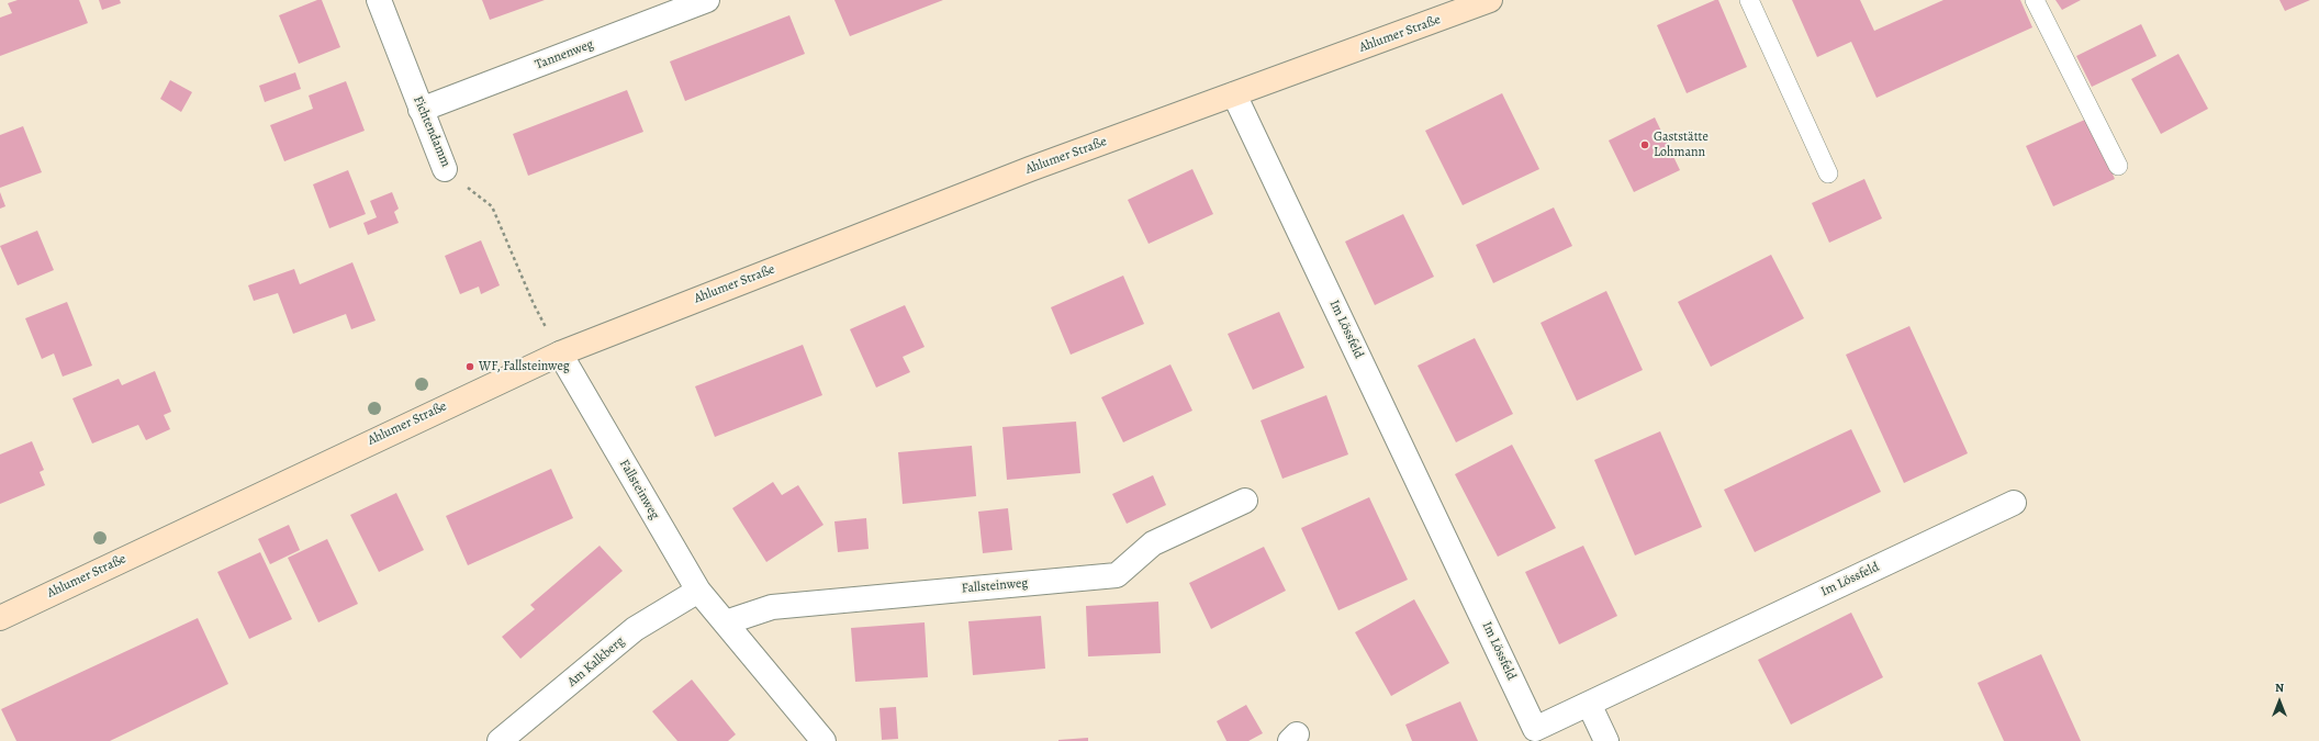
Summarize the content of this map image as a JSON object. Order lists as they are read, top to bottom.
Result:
{
  "streets": {
    "main road": ["Ahlumer Straße"],
    "street": [
      "Tannenweg",
      "Fichtendamm",
      "Im Lössfeld",
      "Fallsteinweg",
      "Am Kalkberg"
    ]
  },
  "crossings": [
    ["Ahlumer Straße", "Im Lössfeld"],
    ["Ahlumer Straße", "Fallsteinweg"],
    ["Tannenweg", "Fichtendamm"],
    ["Fallsteinweg", "Am Kalkberg"]
  ],
  "places": ["Gaststätte Lohmann", "WF, Fallsteinweg"],
  "north": "top"
}
